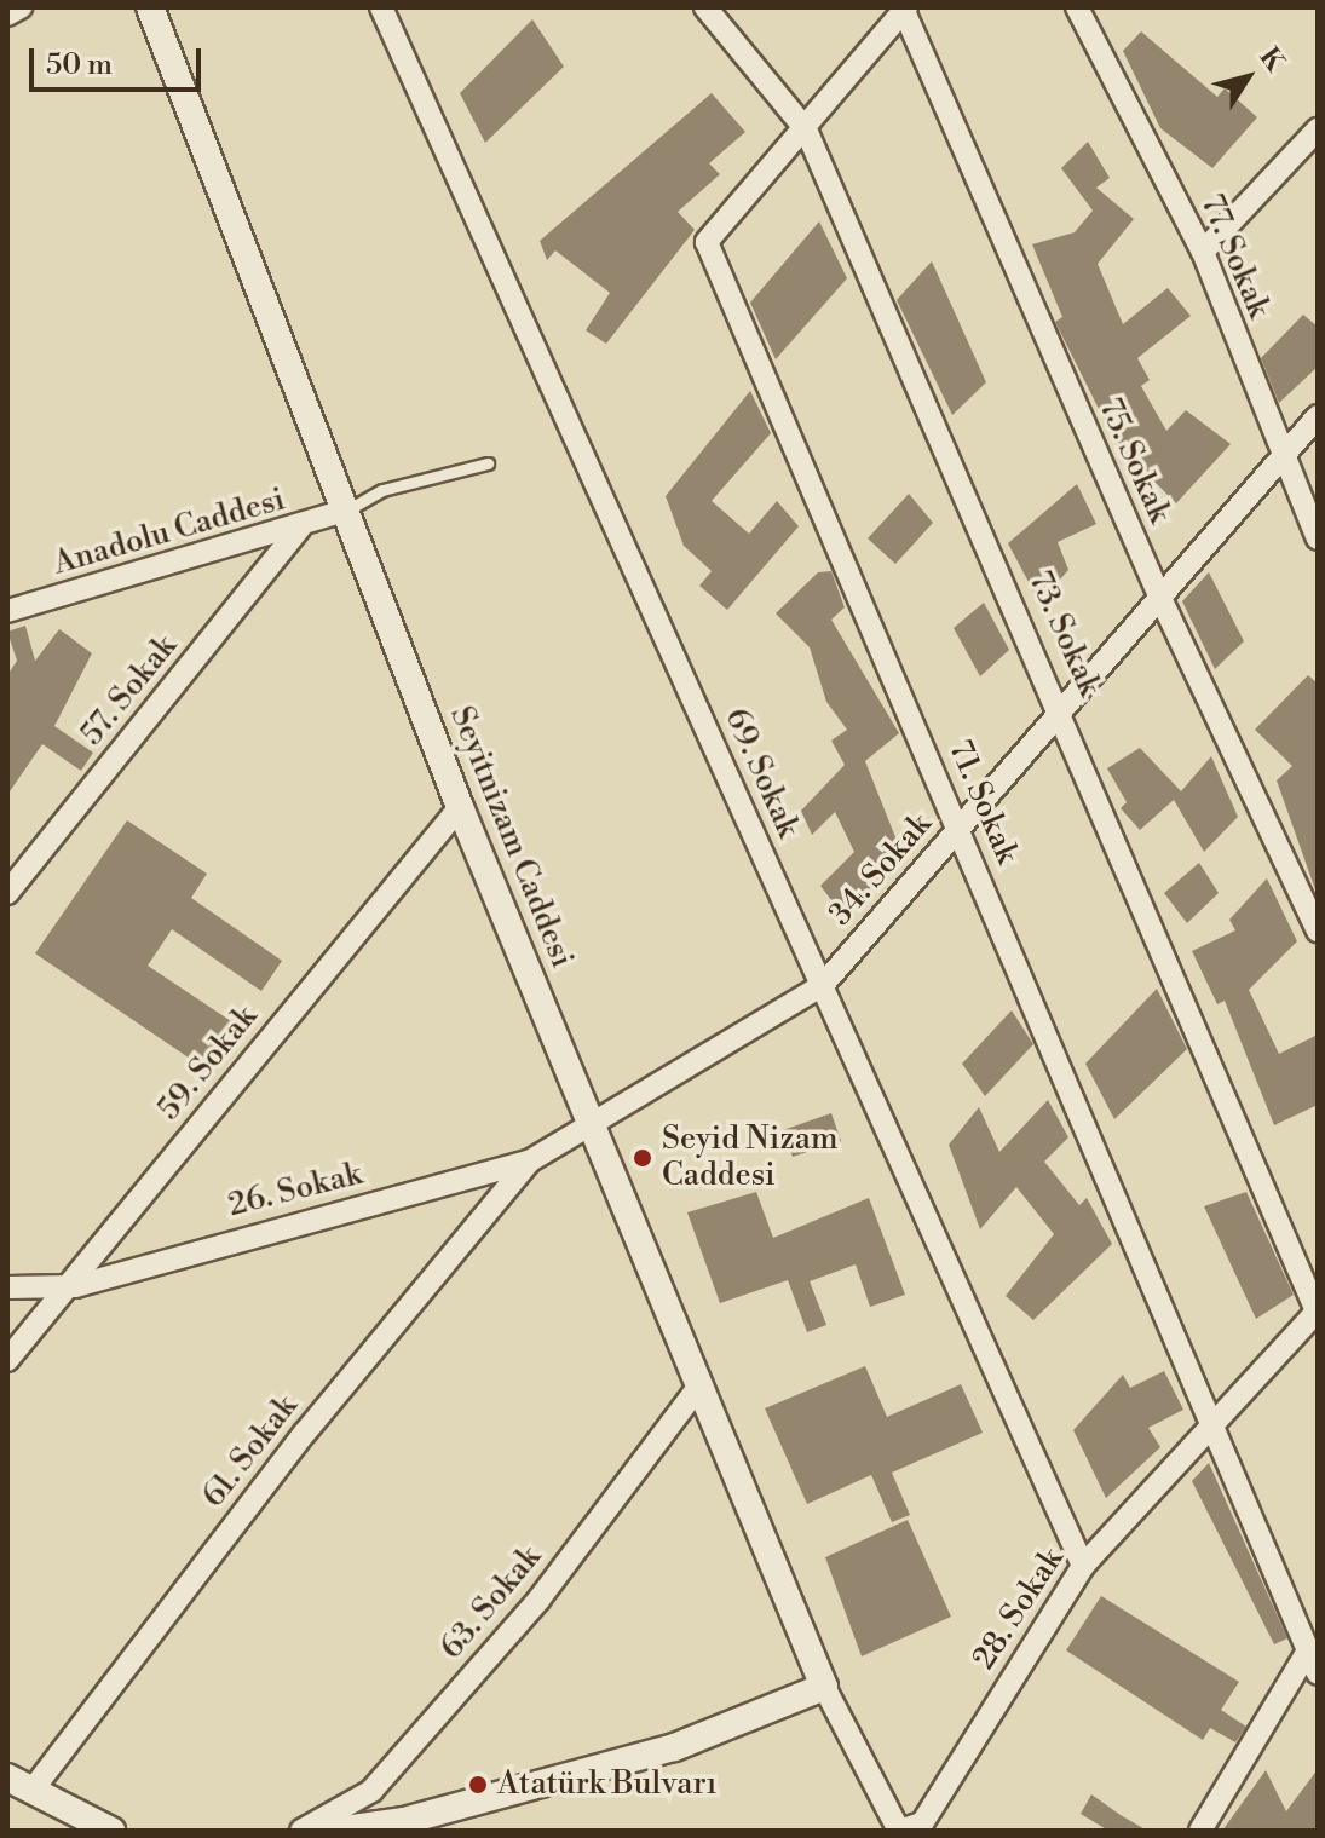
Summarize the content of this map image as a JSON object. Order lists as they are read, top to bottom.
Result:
{
  "streets": {
    "street": [
      "77. Sokak",
      "75. Sokak",
      "Anadolu Caddesi",
      "73. Sokak",
      "57. Sokak",
      "69. Sokak",
      "71. Sokak",
      "Seyitnizam Caddesi",
      "34. Sokak",
      "59. Sokak",
      "26. Sokak",
      "61. Sokak",
      "63. Sokak",
      "28. Sokak"
    ]
  },
  "crossings": [
    ["77. Sokak", "34. Sokak"],
    ["75. Sokak", "71. Sokak"],
    ["75. Sokak", "34. Sokak"],
    ["Anadolu Caddesi", "57. Sokak"],
    ["Anadolu Caddesi", "Seyitnizam Caddesi"],
    ["73. Sokak", "71. Sokak"],
    ["73. Sokak", "34. Sokak"],
    ["73. Sokak", "28. Sokak"],
    ["69. Sokak", "34. Sokak"],
    ["69. Sokak", "28. Sokak"],
    ["71. Sokak", "34. Sokak"],
    ["71. Sokak", "28. Sokak"],
    ["Seyitnizam Caddesi", "34. Sokak"],
    ["Seyitnizam Caddesi", "59. Sokak"],
    ["Seyitnizam Caddesi", "26. Sokak"],
    ["Seyitnizam Caddesi", "63. Sokak"],
    ["Seyitnizam Caddesi", "28. Sokak"],
    ["34. Sokak", "26. Sokak"],
    ["59. Sokak", "26. Sokak"],
    ["26. Sokak", "61. Sokak"]
  ],
  "places": ["Seyid Nizam Caddesi", "Atatürk Bulvarı"],
  "scale_bar": "50 m",
  "north": "top right"
}
